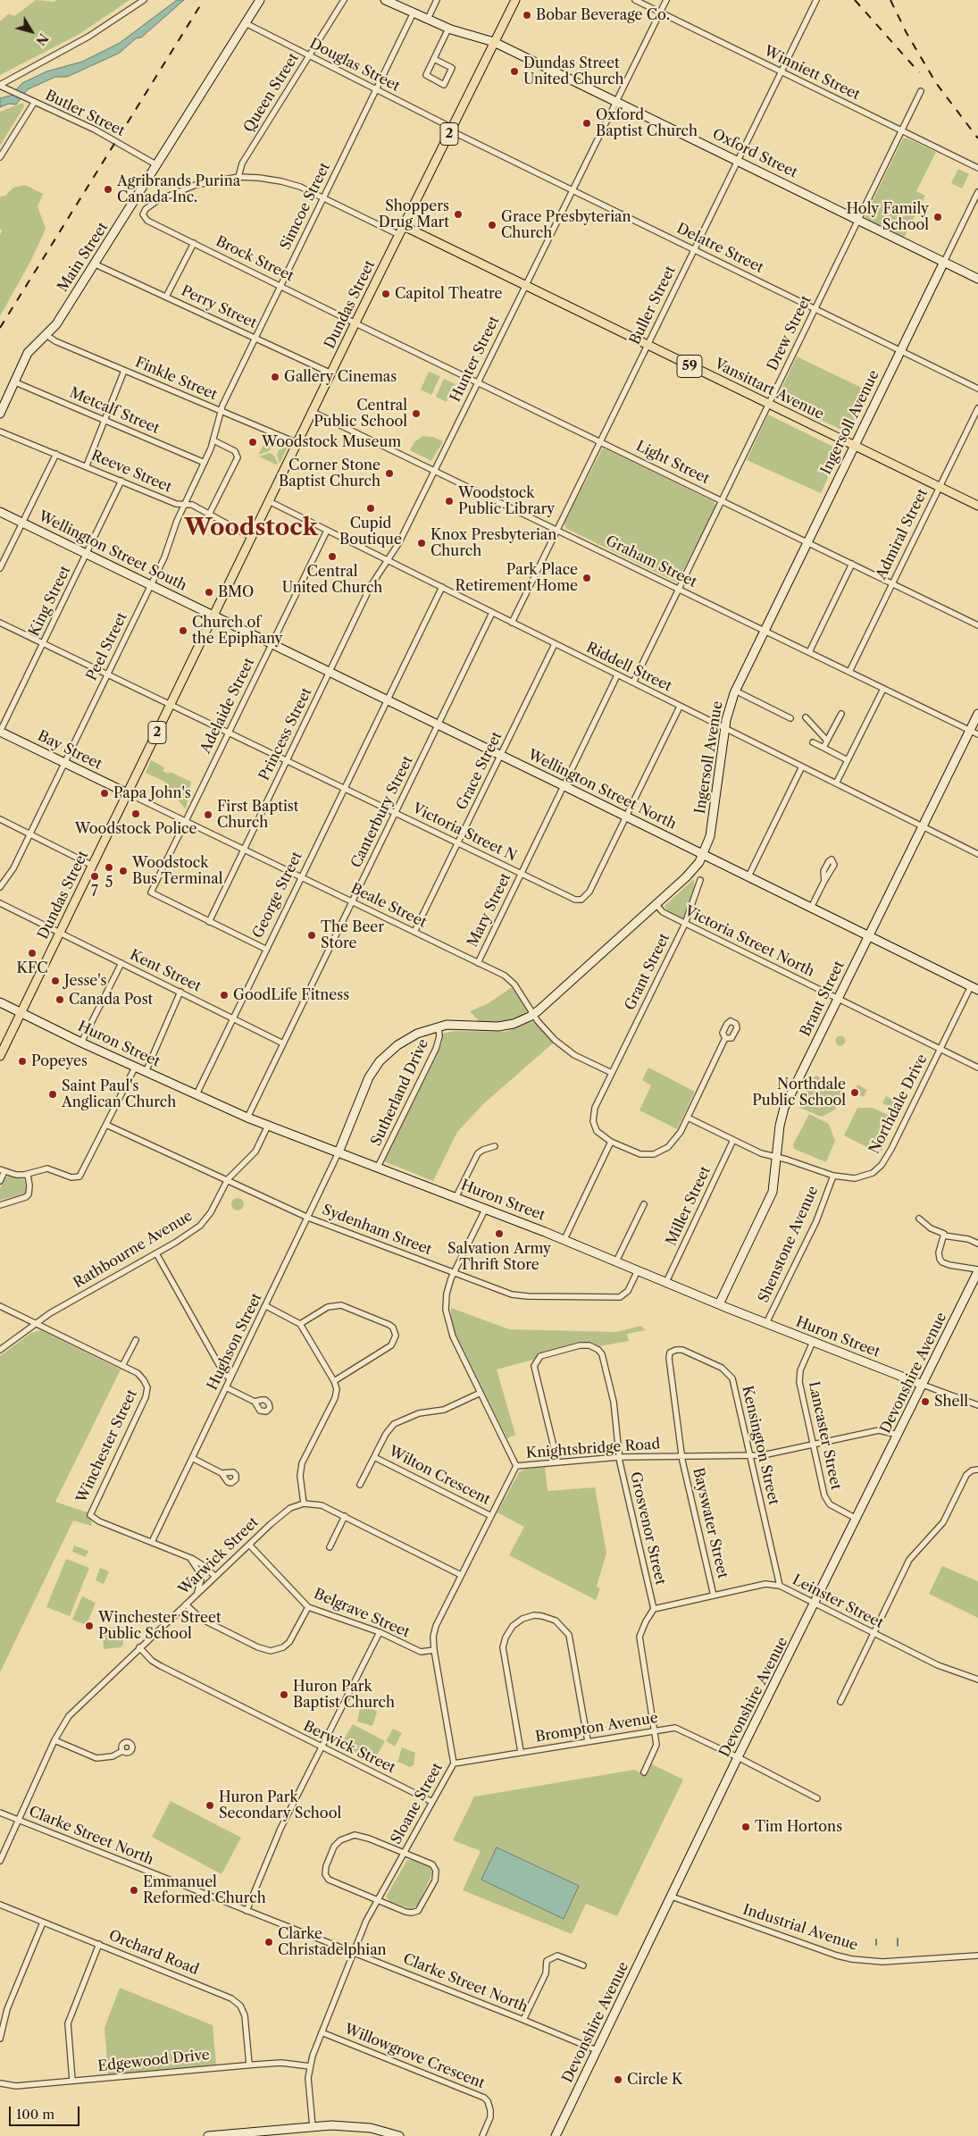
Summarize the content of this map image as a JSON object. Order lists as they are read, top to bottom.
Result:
{
  "streets": {
    "main road": [
      "2",
      "Oxford Street",
      "Main Street",
      "Dundas Street",
      "59",
      "Vansittart Avenue",
      "Ingersoll Avenue",
      "Wellington Street South",
      "Bay Street",
      "Wellington Street North",
      "Brant Street",
      "Huron Street",
      "Devonshire Avenue"
    ],
    "street": [
      "Douglas Street",
      "Winniett Street",
      "Queen Street",
      "Butler Street",
      "Simcoe Street",
      "Delatre Street",
      "Brock Street",
      "Buller Street",
      "Perry Street",
      "Drew Street",
      "Hunter Street",
      "Finkle Street",
      "Metcalf Street",
      "Light Street",
      "Reeve Street",
      "Admiral Street",
      "Graham Street",
      "King Street",
      "Peel Street",
      "Riddell Street",
      "Adelaide Street",
      "Princess Street",
      "Grace Street",
      "Canterbury Street",
      "Victoria Street N",
      "George Street",
      "Beale Street",
      "Mary Street",
      "Victoria Street North",
      "Kent Street",
      "Grant Street",
      "Sutherland Drive",
      "Northdale Drive",
      "Miller Street",
      "Sydenham Street",
      "Shenstone Avenue",
      "Rathbourne Avenue",
      "Hughson Street",
      "Lancaster Street",
      "Kensington Street",
      "Winchester Street",
      "Knightsbridge Road",
      "Wilton Crescent",
      "Bayswater Street",
      "Grosvenor Street",
      "Warwick Street",
      "Leinster Street",
      "Belgrave Street",
      "Brompton Avenue",
      "Berwick Street",
      "Sloane Street",
      "Clarke Street North",
      "Industrial Avenue",
      "Orchard Road",
      "Willowgrove Crescent",
      "Edgewood Drive"
    ]
  },
  "crossings": [
    ["Douglas Street", "Queen Street"],
    ["Douglas Street", "Simcoe Street"],
    ["Douglas Street", "Delatre Street"],
    ["Douglas Street", "Main Street"],
    ["Douglas Street", "Dundas Street"],
    ["Winniett Street", "Buller Street"],
    ["Winniett Street", "Drew Street"],
    ["Winniett Street", "Hunter Street"],
    ["Queen Street", "Brock Street"],
    ["Butler Street", "Main Street"],
    ["Oxford Street", "Simcoe Street"],
    ["Oxford Street", "Dundas Street"],
    ["Oxford Street", "Buller Street"],
    ["Oxford Street", "Drew Street"],
    ["Oxford Street", "Hunter Street"],
    ["Oxford Street", "Ingersoll Avenue"],
    ["Simcoe Street", "Brock Street"],
    ["Simcoe Street", "Perry Street"],
    ["Simcoe Street", "Finkle Street"],
    ["Simcoe Street", "Peel Street"],
    ["Delatre Street", "Dundas Street"],
    ["Delatre Street", "Buller Street"],
    ["Delatre Street", "Drew Street"],
    ["Delatre Street", "Hunter Street"],
    ["Delatre Street", "Ingersoll Avenue"],
    ["Main Street", "Perry Street"],
    ["Main Street", "Finkle Street"],
    ["Main Street", "Metcalf Street"],
    ["Brock Street", "Dundas Street"],
    ["Brock Street", "Light Street"],
    ["Dundas Street", "Perry Street"],
    ["Dundas Street", "Finkle Street"],
    ["Dundas Street", "Vansittart Avenue"],
    ["Dundas Street", "Light Street"],
    ["Dundas Street", "Reeve Street"],
    ["Dundas Street", "Wellington Street South"],
    ["Dundas Street", "Graham Street"],
    ["Dundas Street", "Riddell Street"],
    ["Dundas Street", "Bay Street"],
    ["Dundas Street", "Wellington Street North"],
    ["Dundas Street", "Victoria Street N"],
    ["Dundas Street", "Beale Street"],
    ["Dundas Street", "Kent Street"],
    ["Dundas Street", "Huron Street"],
    ["Buller Street", "Vansittart Avenue"],
    ["Buller Street", "Light Street"],
    ["Buller Street", "Graham Street"],
    ["Buller Street", "Riddell Street"],
    ["Drew Street", "Vansittart Avenue"],
    ["Drew Street", "Light Street"],
    ["Drew Street", "Graham Street"],
    ["Drew Street", "Riddell Street"],
    ["Hunter Street", "Vansittart Avenue"],
    ["Hunter Street", "Light Street"],
    ["Hunter Street", "Graham Street"],
    ["Hunter Street", "Riddell Street"],
    ["Hunter Street", "Princess Street"],
    ["Finkle Street", "Peel Street"],
    ["Vansittart Avenue", "Ingersoll Avenue"],
    ["Vansittart Avenue", "Admiral Street"],
    ["Metcalf Street", "Peel Street"],
    ["Ingersoll Avenue", "Light Street"],
    ["Ingersoll Avenue", "Graham Street"],
    ["Ingersoll Avenue", "Riddell Street"],
    ["Ingersoll Avenue", "Wellington Street North"],
    ["Ingersoll Avenue", "Beale Street"],
    ["Ingersoll Avenue", "Victoria Street North"],
    ["Ingersoll Avenue", "Huron Street"],
    ["Ingersoll Avenue", "Sutherland Drive"],
    ["Ingersoll Avenue", "Hughson Street"],
    ["Light Street", "Admiral Street"],
    ["Reeve Street", "King Street"],
    ["Reeve Street", "Peel Street"],
    ["Admiral Street", "Graham Street"],
    ["Wellington Street South", "King Street"],
    ["Wellington Street South", "Peel Street"],
    ["Wellington Street South", "Wellington Street North"],
    ["Graham Street", "Brant Street"],
    ["King Street", "Bay Street"],
    ["King Street", "Victoria Street N"],
    ["Peel Street", "Bay Street"],
    ["Peel Street", "Victoria Street N"],
    ["Riddell Street", "Adelaide Street"],
    ["Riddell Street", "Princess Street"],
    ["Riddell Street", "Grace Street"],
    ["Riddell Street", "Canterbury Street"],
    ["Riddell Street", "George Street"],
    ["Riddell Street", "Mary Street"],
    ["Riddell Street", "Brant Street"],
    ["Adelaide Street", "Princess Street"],
    ["Adelaide Street", "Wellington Street North"],
    ["Adelaide Street", "Victoria Street N"],
    ["Adelaide Street", "Beale Street"],
    ["Princess Street", "Wellington Street North"],
    ["Princess Street", "Victoria Street N"],
    ["Princess Street", "Beale Street"],
    ["Bay Street", "Beale Street"],
    ["Grace Street", "Wellington Street North"],
    ["Grace Street", "Victoria Street N"],
    ["Grace Street", "Beale Street"],
    ["Wellington Street North", "Canterbury Street"],
    ["Wellington Street North", "Victoria Street N"],
    ["Wellington Street North", "George Street"],
    ["Wellington Street North", "Mary Street"],
    ["Wellington Street North", "Brant Street"],
    ["Wellington Street North", "Northdale Drive"],
    ["Canterbury Street", "Victoria Street N"],
    ["Canterbury Street", "Beale Street"],
    ["Canterbury Street", "Kent Street"],
    ["Canterbury Street", "Huron Street"],
    ["Victoria Street N", "George Street"],
    ["Victoria Street N", "Mary Street"],
    ["George Street", "Beale Street"],
    ["George Street", "Kent Street"],
    ["George Street", "Huron Street"],
    ["Beale Street", "Mary Street"],
    ["Beale Street", "Grant Street"],
    ["Victoria Street North", "Grant Street"],
    ["Victoria Street North", "Brant Street"],
    ["Victoria Street North", "Northdale Drive"],
    ["Brant Street", "Huron Street"],
    ["Brant Street", "Northdale Drive"],
    ["Huron Street", "Sutherland Drive"],
    ["Huron Street", "Miller Street"],
    ["Huron Street", "Sydenham Street"],
    ["Huron Street", "Shenstone Avenue"],
    ["Huron Street", "Rathbourne Avenue"],
    ["Huron Street", "Hughson Street"],
    ["Huron Street", "Devonshire Avenue"],
    ["Huron Street", "Lancaster Street"],
    ["Huron Street", "Knightsbridge Road"],
    ["Northdale Drive", "Miller Street"],
    ["Northdale Drive", "Shenstone Avenue"],
    ["Sydenham Street", "Rathbourne Avenue"],
    ["Sydenham Street", "Hughson Street"],
    ["Sydenham Street", "Knightsbridge Road"],
    ["Hughson Street", "Winchester Street"],
    ["Devonshire Avenue", "Lancaster Street"],
    ["Devonshire Avenue", "Knightsbridge Road"],
    ["Devonshire Avenue", "Leinster Street"],
    ["Devonshire Avenue", "Brompton Avenue"],
    ["Devonshire Avenue", "Clarke Street North"],
    ["Devonshire Avenue", "Industrial Avenue"],
    ["Lancaster Street", "Knightsbridge Road"],
    ["Kensington Street", "Knightsbridge Road"],
    ["Kensington Street", "Bayswater Street"],
    ["Kensington Street", "Leinster Street"],
    ["Winchester Street", "Warwick Street"],
    ["Knightsbridge Road", "Wilton Crescent"],
    ["Knightsbridge Road", "Bayswater Street"],
    ["Knightsbridge Road", "Grosvenor Street"],
    ["Knightsbridge Road", "Sloane Street"],
    ["Wilton Crescent", "Sloane Street"],
    ["Bayswater Street", "Leinster Street"],
    ["Grosvenor Street", "Leinster Street"],
    ["Warwick Street", "Belgrave Street"],
    ["Warwick Street", "Berwick Street"],
    ["Warwick Street", "Clarke Street North"],
    ["Belgrave Street", "Sloane Street"],
    ["Brompton Avenue", "Sloane Street"],
    ["Berwick Street", "Sloane Street"],
    ["Sloane Street", "Clarke Street North"],
    ["Sloane Street", "Willowgrove Crescent"],
    ["Sloane Street", "Edgewood Drive"],
    ["Orchard Road", "Edgewood Drive"]
  ],
  "districts": ["Woodstock"],
  "places": [
    "Bobar Beverage Co.",
    "Dundas Street United Church",
    "Oxford Baptist Church",
    "Agribrands Purina Canada Inc.",
    "Shoppers Drug Mart",
    "Holy Family School",
    "Grace Presbyterian Church",
    "Capitol Theatre",
    "Gallery Cinemas",
    "Central Public School",
    "Woodstock Museum",
    "Corner Stone Baptist Church",
    "Woodstock Public Library",
    "Cupid Boutique",
    "Knox Presbyterian Church",
    "Central United Church",
    "Park Place Retirement Home",
    "BMO",
    "Church of the Epiphany",
    "Papa John's",
    "Woodstock Police",
    "First Baptist Church",
    "5",
    "Woodstock Bus Terminal",
    "7",
    "The Beer Store",
    "KFC",
    "Jesse's",
    "GoodLife Fitness",
    "Canada Post",
    "Popeyes",
    "Northdale Public School",
    "Saint Paul's Anglican Church",
    "Salvation Army Thrift Store",
    "Shell",
    "Winchester Street Public School",
    "Huron Park Baptist Church",
    "Huron Park Secondary School",
    "Tim Hortons",
    "Emmanuel Reformed Church",
    "Clarke Christadelphian",
    "Circle K"
  ],
  "scale_bar": "100 m",
  "north": "bottom right"
}
